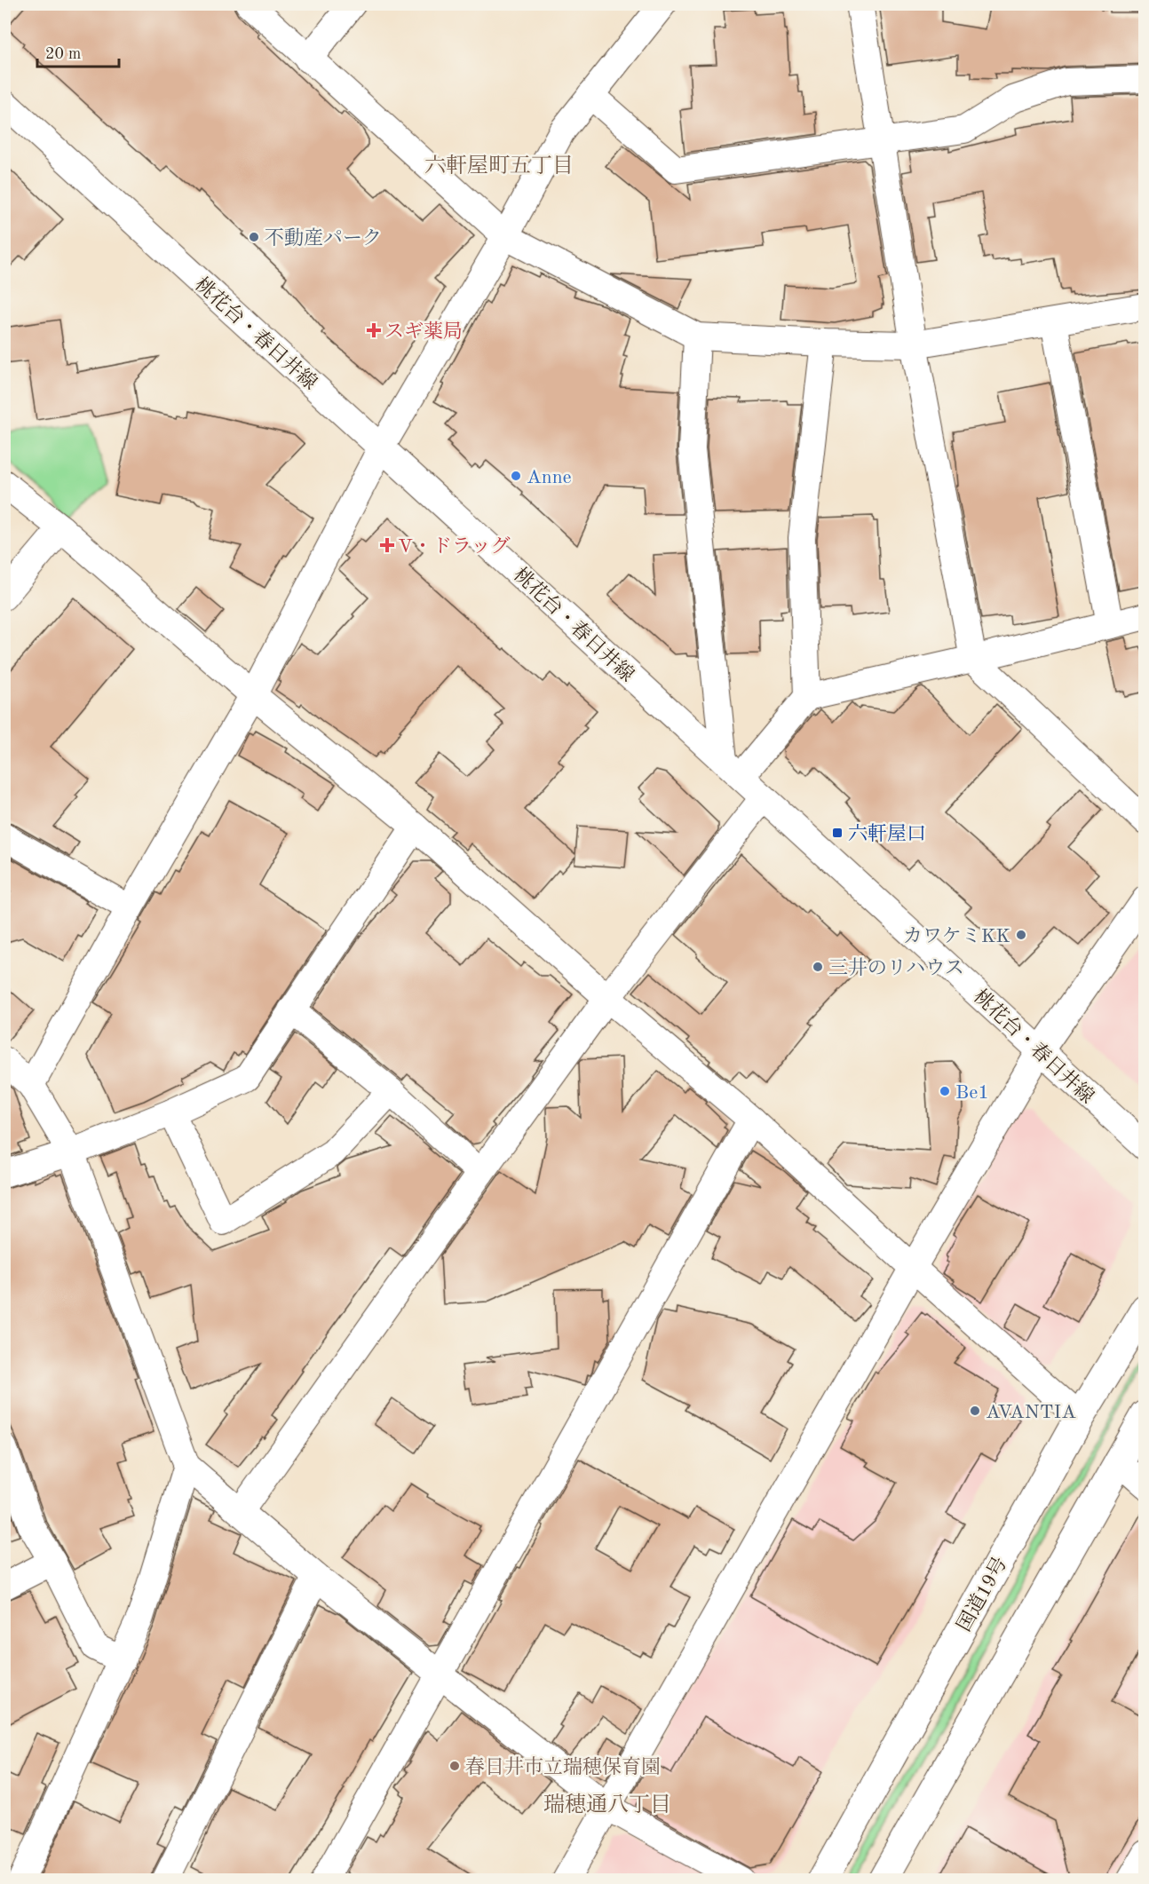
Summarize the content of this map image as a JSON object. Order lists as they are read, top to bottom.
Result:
{
  "streets": {
    "highway": ["国道19号"],
    "street": ["桃花台・春日井線"]
  },
  "districts": ["六軒屋町五丁目", "瑞穂通八丁目"],
  "places": {
    "other": [
      "不動産パーク",
      "Anne",
      "カワケミKK",
      "三井のリハウス",
      "Be1",
      "AVANTIA",
      "春日井市立瑞穂保育園"
    ],
    "health": ["スギ薬局", "V・ドラッグ"],
    "transit": ["六軒屋口"]
  },
  "scale_bar": "20 m"
}
